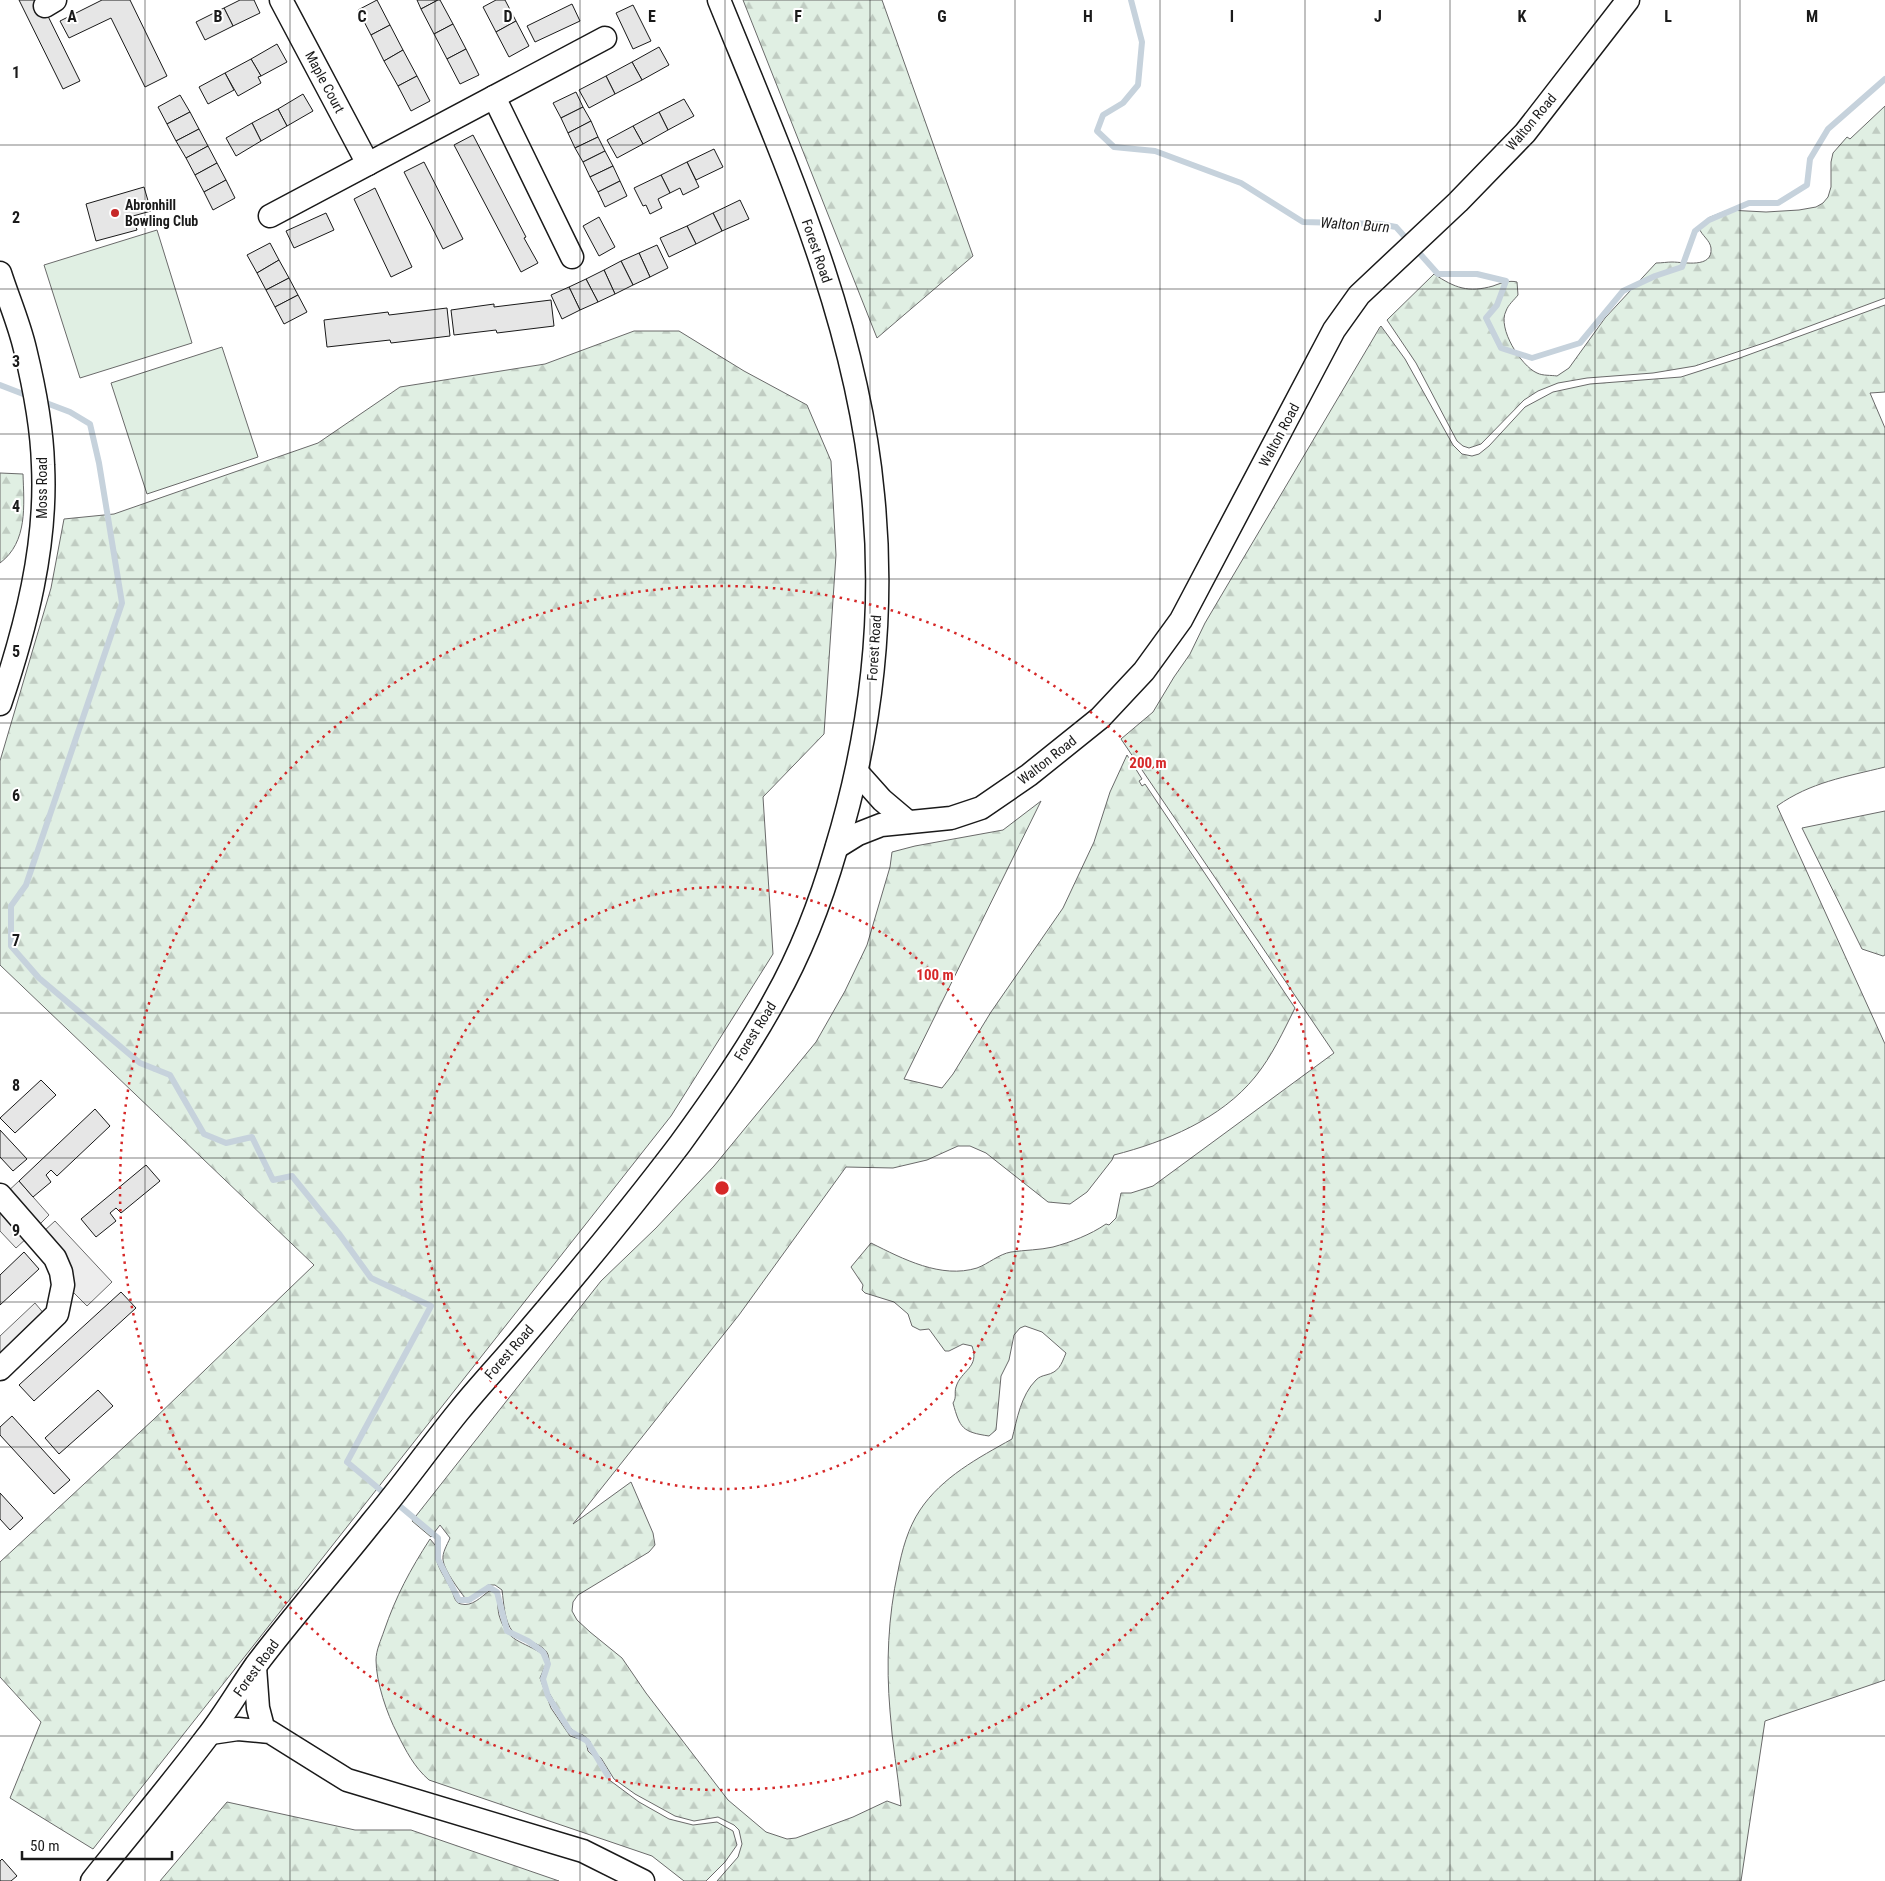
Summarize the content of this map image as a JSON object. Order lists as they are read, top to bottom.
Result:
{
  "streets": {
    "street": [
      "Maple Court",
      "Walton Road",
      "Forest Road",
      "Moss Road"
    ]
  },
  "crossings": [
    ["Walton Road", "Forest Road"]
  ],
  "water": ["Walton Burn"],
  "places": ["Abronhill Bowling Club"],
  "scale_bar": "50 m",
  "grid": {
    "columns": [
      "A",
      "B",
      "C",
      "D",
      "E",
      "F",
      "G",
      "H",
      "I",
      "J",
      "K",
      "L",
      "M"
    ],
    "rows": [
      "1",
      "2",
      "3",
      "4",
      "5",
      "6",
      "7",
      "8",
      "9"
    ]
  },
  "rings": ["200 m", "100 m"]
}
